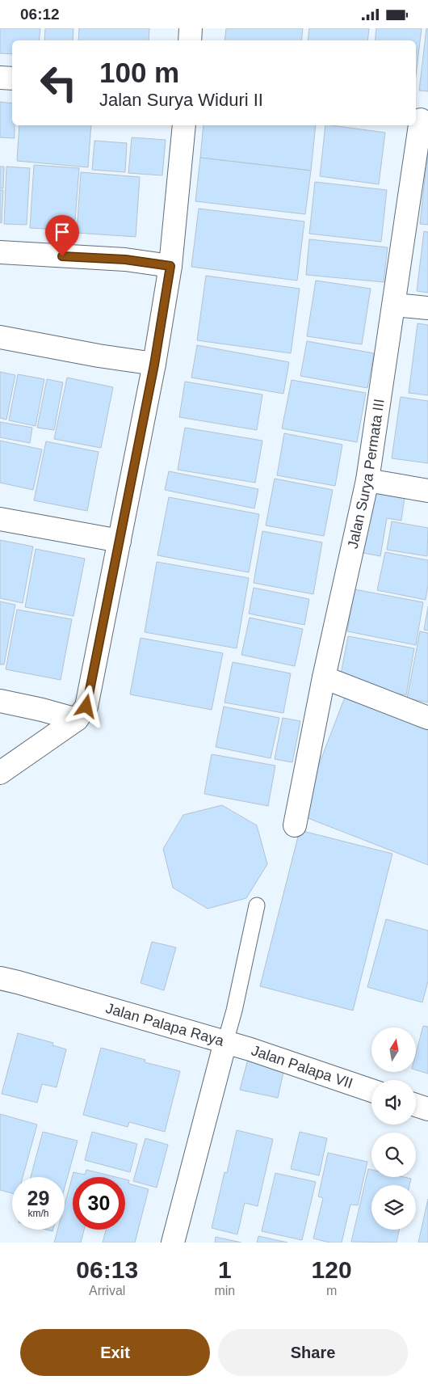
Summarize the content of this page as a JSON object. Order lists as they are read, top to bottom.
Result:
{
  "streets": {
    "street": ["Jalan Surya Permata III", "Jalan Palapa Raya", "Jalan Palapa VII"]
  },
  "crossings": [
    ["Jalan Palapa Raya", "Jalan Palapa VII"]
  ],
  "north": "top",
  "page": {
    "status": "06:12",
    "turn": ["100 m", "Jalan Surya Widuri II"],
    "speed": "29 km/h",
    "limit": "30",
    "eta": [
      "06:13",
      "Arrival",
      "1",
      "min",
      "120",
      "m"
    ],
    "buttons": ["Exit", "Share"]
  }
}
